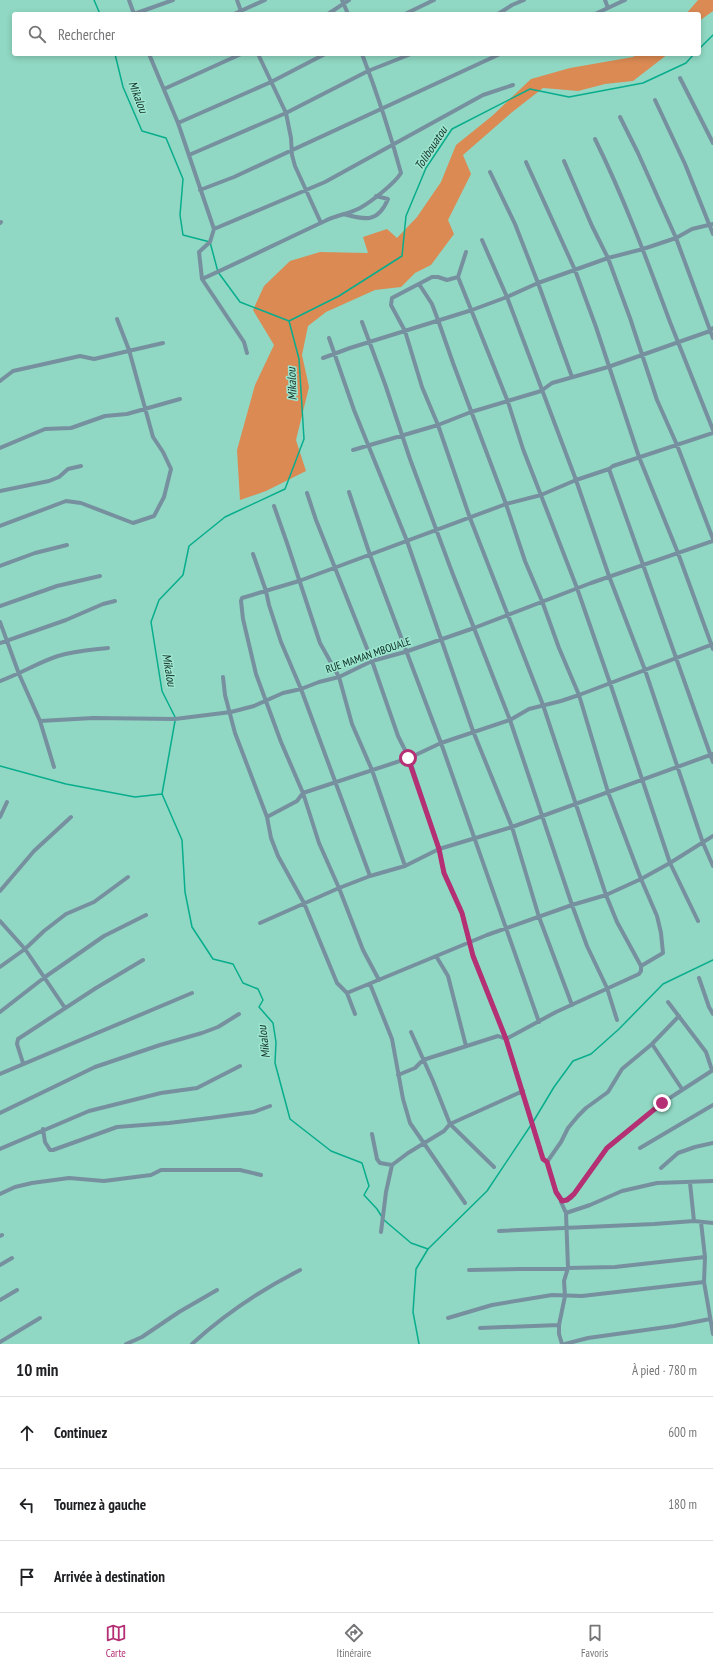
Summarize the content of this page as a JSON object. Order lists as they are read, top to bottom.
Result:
{
  "streets": {
    "street": ["RUE MAMAN MBOUALE"]
  },
  "water": ["Mikalou", "Tolibouatou"],
  "page": {
    "search": "Rechercher",
    "heading": ["10 min", "À pied · 780 m"],
    "list": [
      ["Continuez", "600 m"],
      ["Tournez à gauche", "180 m"],
      "Arrivée à destination"
    ],
    "nav": ["Carte", "Itinéraire", "Favoris"]
  }
}
